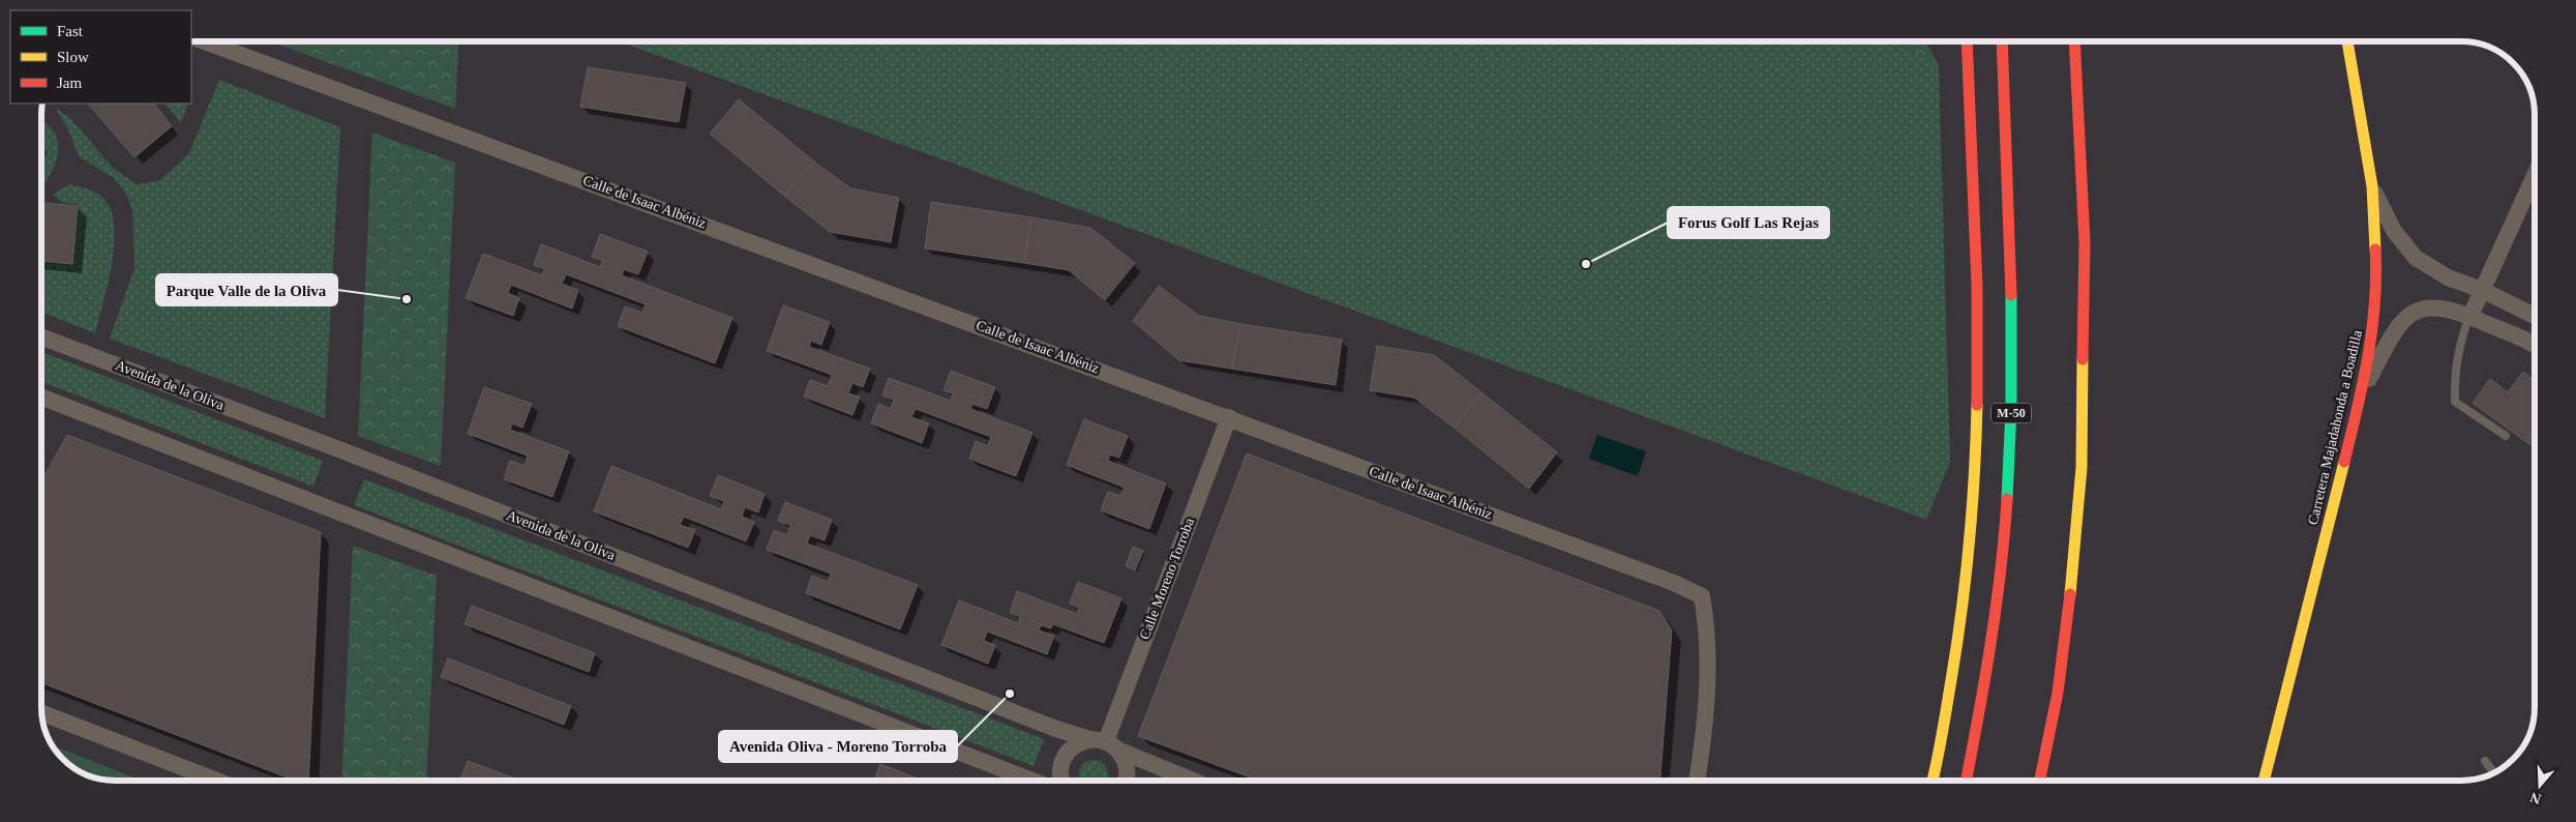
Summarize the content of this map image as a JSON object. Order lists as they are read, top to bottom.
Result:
{
  "streets": {
    "main road": ["M-50", "Carretera Majadahonda a Boadilla"],
    "street": ["Calle de Isaac Albéniz", "Avenida de la Oliva", "Calle Moreno Torroba"]
  },
  "crossings": [
    ["Calle de Isaac Albéniz", "Calle Moreno Torroba"],
    ["Avenida de la Oliva", "Calle Moreno Torroba"]
  ],
  "places": ["Forus Golf Las Rejas", "Parque Valle de la Oliva", "Avenida Oliva - Moreno Torroba"],
  "legend": ["Fast", "Slow", "Jam"],
  "north": "bottom"
}
